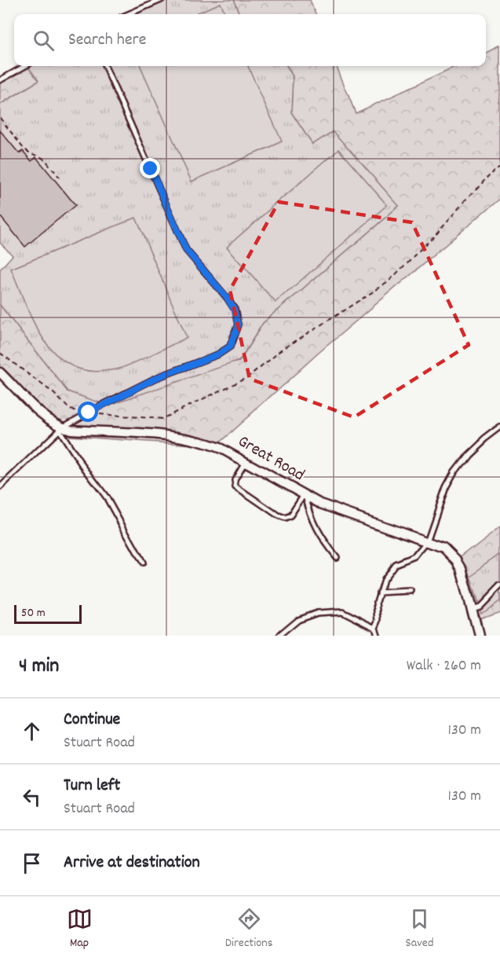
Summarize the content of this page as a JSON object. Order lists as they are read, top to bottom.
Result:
{
  "streets": {
    "street": ["Great Road"]
  },
  "scale_bar": "50 m",
  "page": {
    "search": "Search here",
    "scale": "50 m",
    "heading": ["4 min", "Walk · 260 m"],
    "list": [
      ["Continue", "Stuart Road", "130 m"],
      ["Turn left", "Stuart Road", "130 m"],
      "Arrive at destination"
    ],
    "nav": ["Map", "Directions", "Saved"]
  }
}
